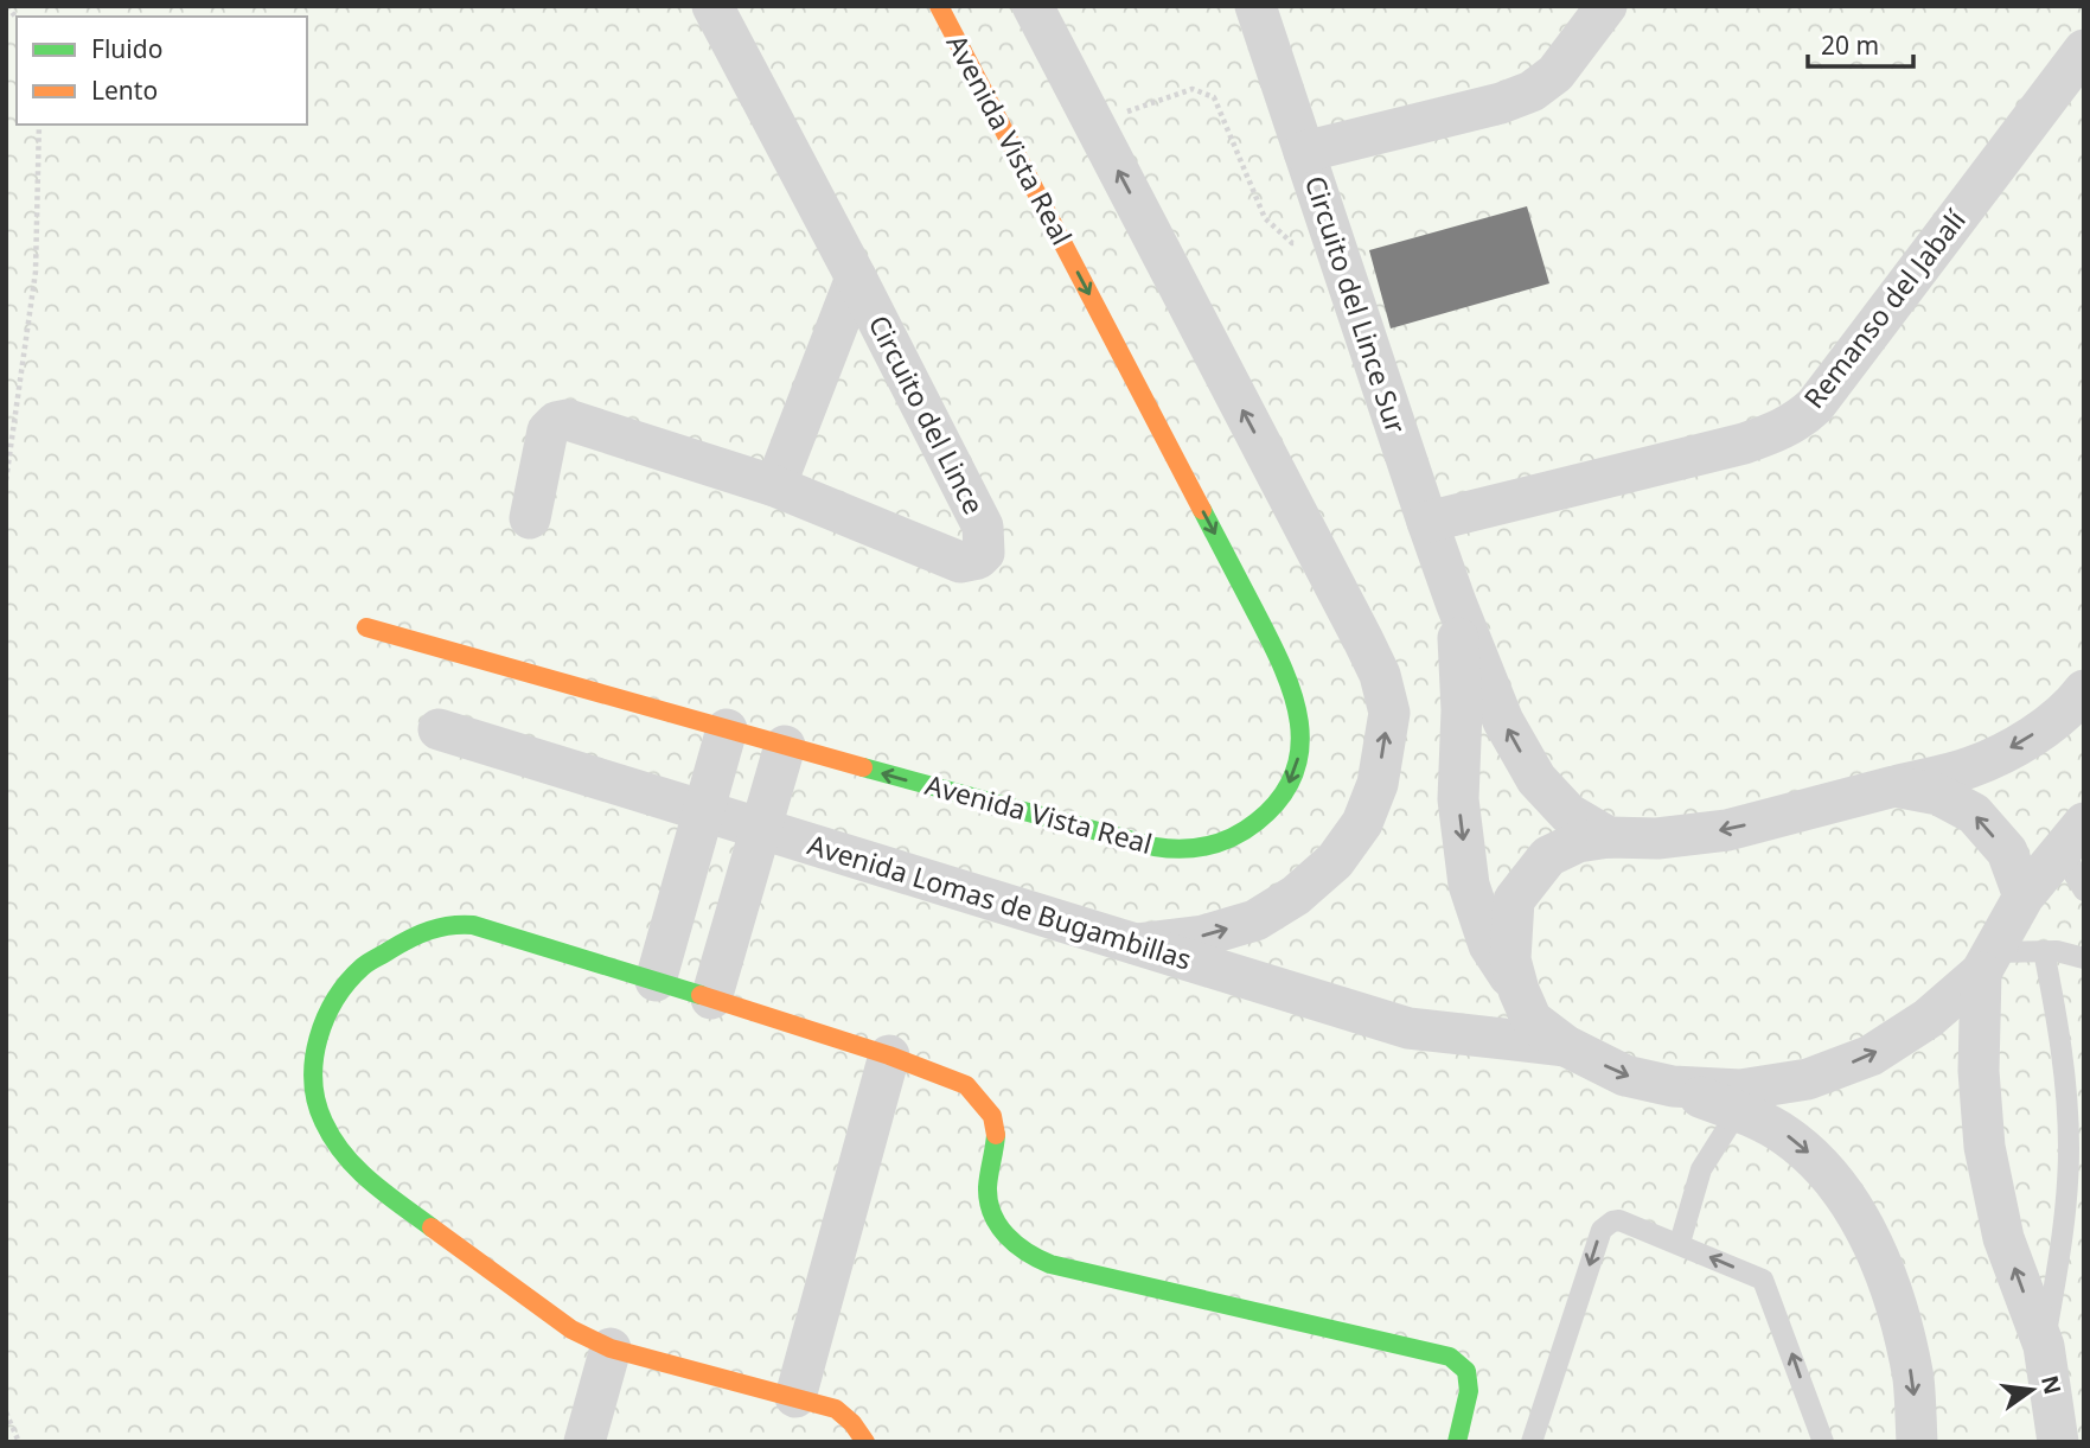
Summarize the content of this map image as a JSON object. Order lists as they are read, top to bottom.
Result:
{
  "streets": {
    "street": [
      "Avenida Vista Real",
      "Circuito del Lince Sur",
      "Remanso del Jabalí",
      "Circuito del Lince",
      "Avenida Lomas de Bugambillas"
    ]
  },
  "crossings": [
    ["Circuito del Lince Sur", "Remanso del Jabalí"],
    ["Circuito del Lince Sur", "Avenida Lomas de Bugambillas"]
  ],
  "legend": ["Fluido", "Lento"],
  "scale_bar": "20 m",
  "north": "right"
}
